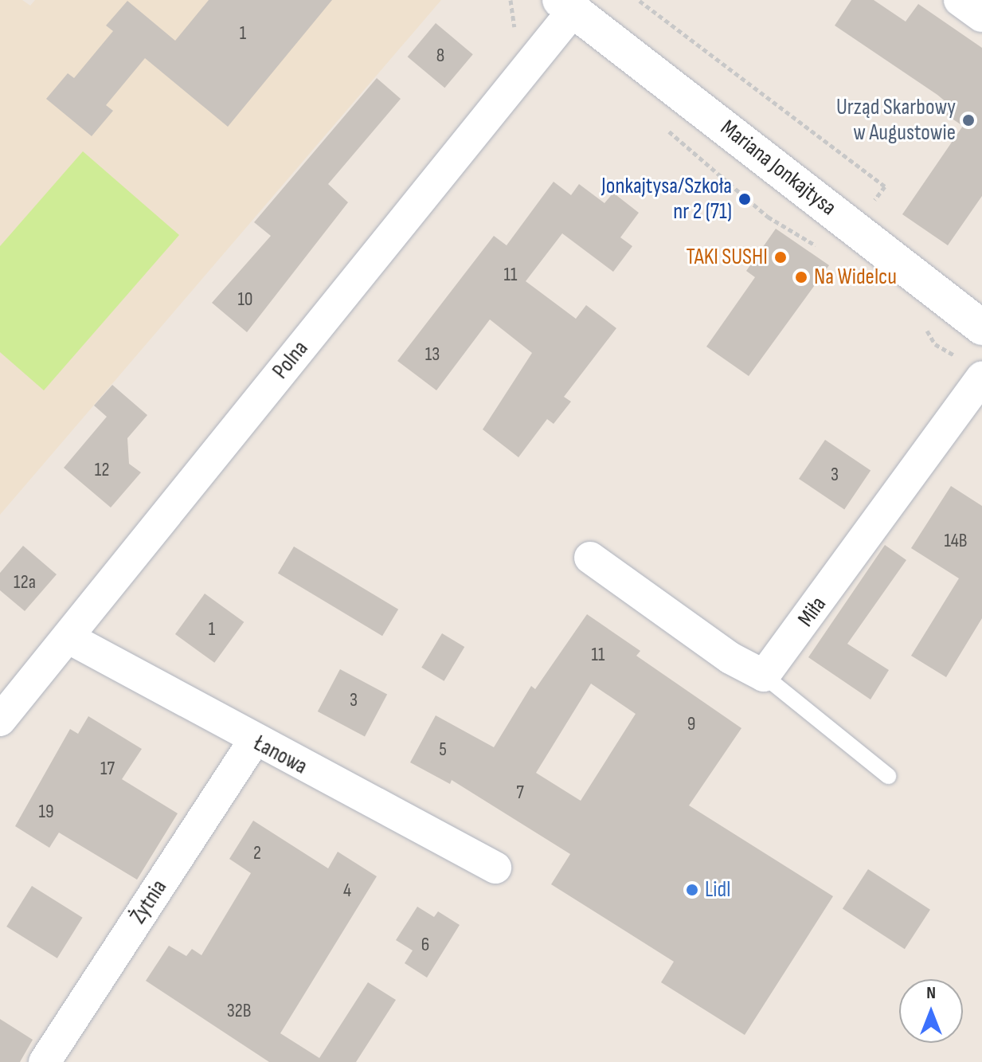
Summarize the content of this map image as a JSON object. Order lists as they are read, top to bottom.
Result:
{
  "streets": {
    "street": [
      "Mariana Jonkajtysa",
      "Polna",
      "Miła",
      "Łanowa",
      "Żytnia"
    ]
  },
  "crossings": [
    ["Mariana Jonkajtysa", "Polna"],
    ["Polna", "Łanowa"],
    ["Łanowa", "Żytnia"]
  ],
  "places": [
    "Urząd Skarbowy w Augustowie",
    "Jonkajtysa/Szkoła nr 2 (71)",
    "TAKI SUSHI",
    "Na Widelcu",
    "Lidl"
  ],
  "house_numbers": [
    "1",
    "8",
    "11",
    "10",
    "13",
    "12",
    "3",
    "14B",
    "12a",
    "1",
    "11",
    "3",
    "9",
    "5",
    "17",
    "7",
    "19",
    "2",
    "4",
    "6",
    "32B"
  ],
  "north": "top"
}
